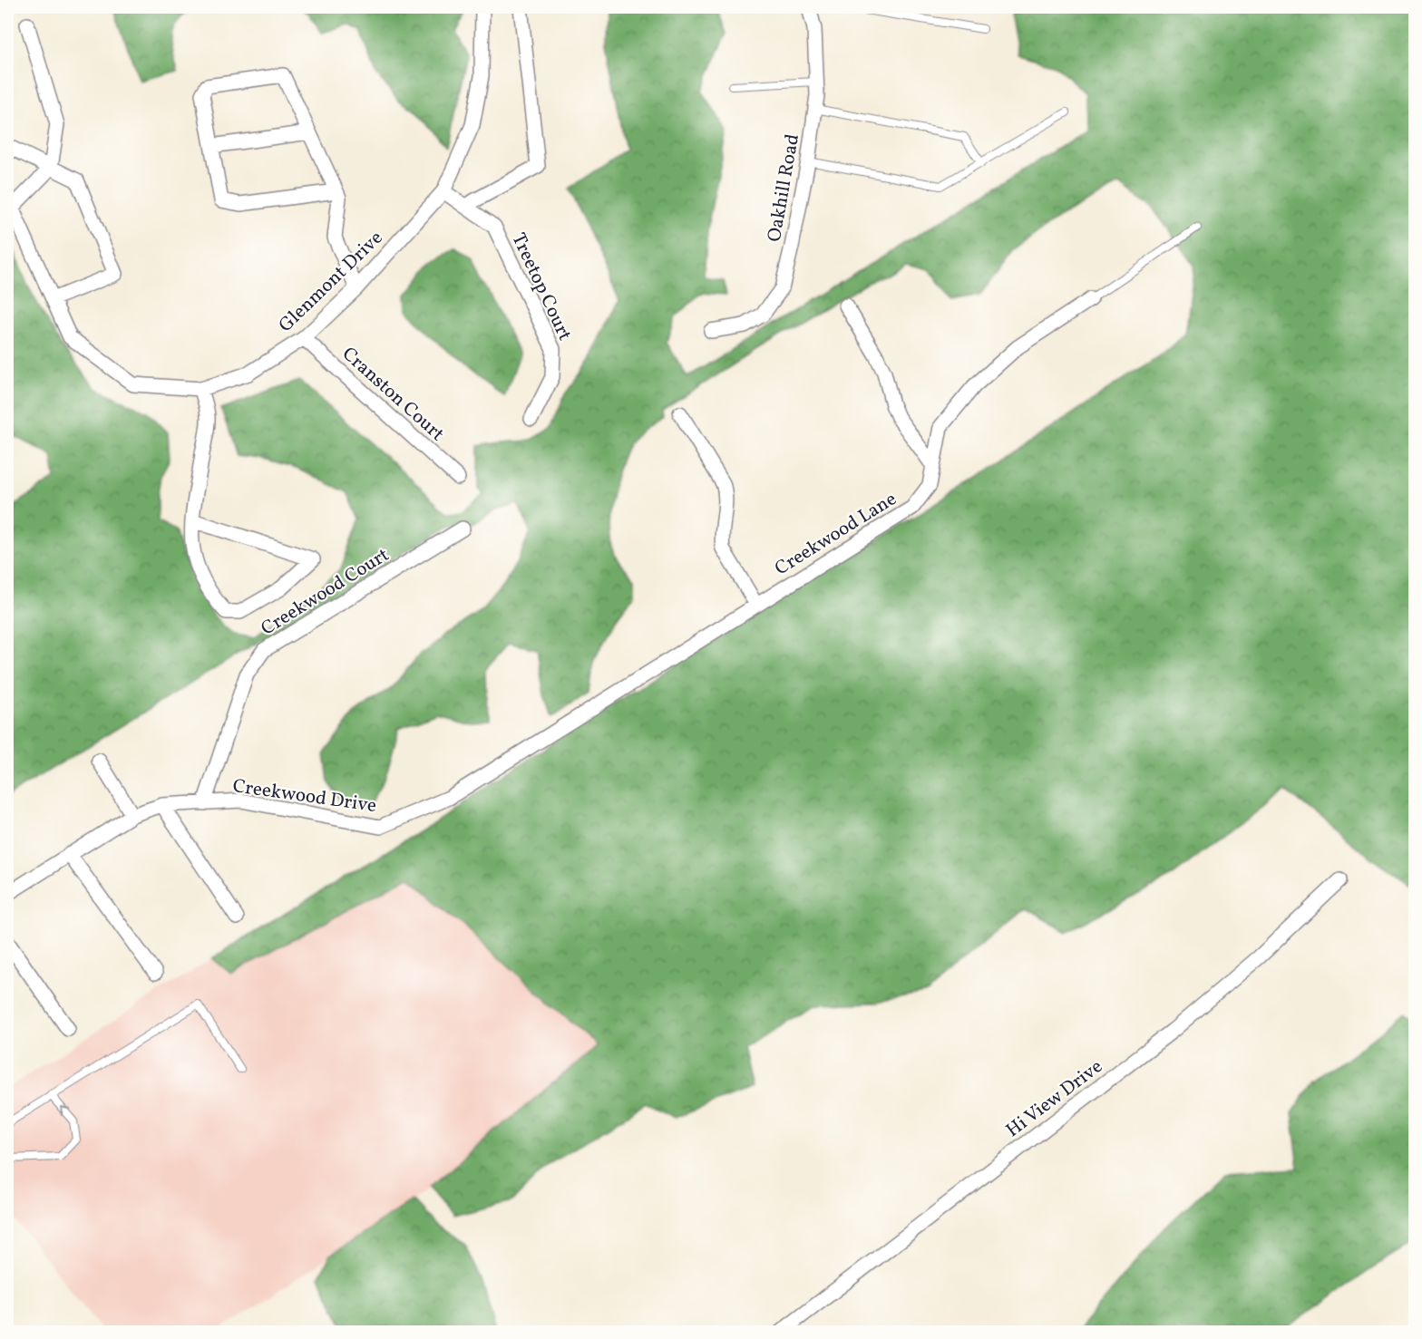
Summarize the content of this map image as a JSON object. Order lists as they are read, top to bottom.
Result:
{
  "streets": {
    "street": [
      "Oakhill Road",
      "Glenmont Drive",
      "Treetop Court",
      "Cranston Court",
      "Creekwood Lane",
      "Creekwood Court",
      "Creekwood Drive",
      "Hi View Drive"
    ]
  },
  "crossings": [
    ["Glenmont Drive", "Treetop Court"],
    ["Glenmont Drive", "Cranston Court"],
    ["Creekwood Lane", "Creekwood Drive"],
    ["Creekwood Court", "Creekwood Drive"]
  ]
}
